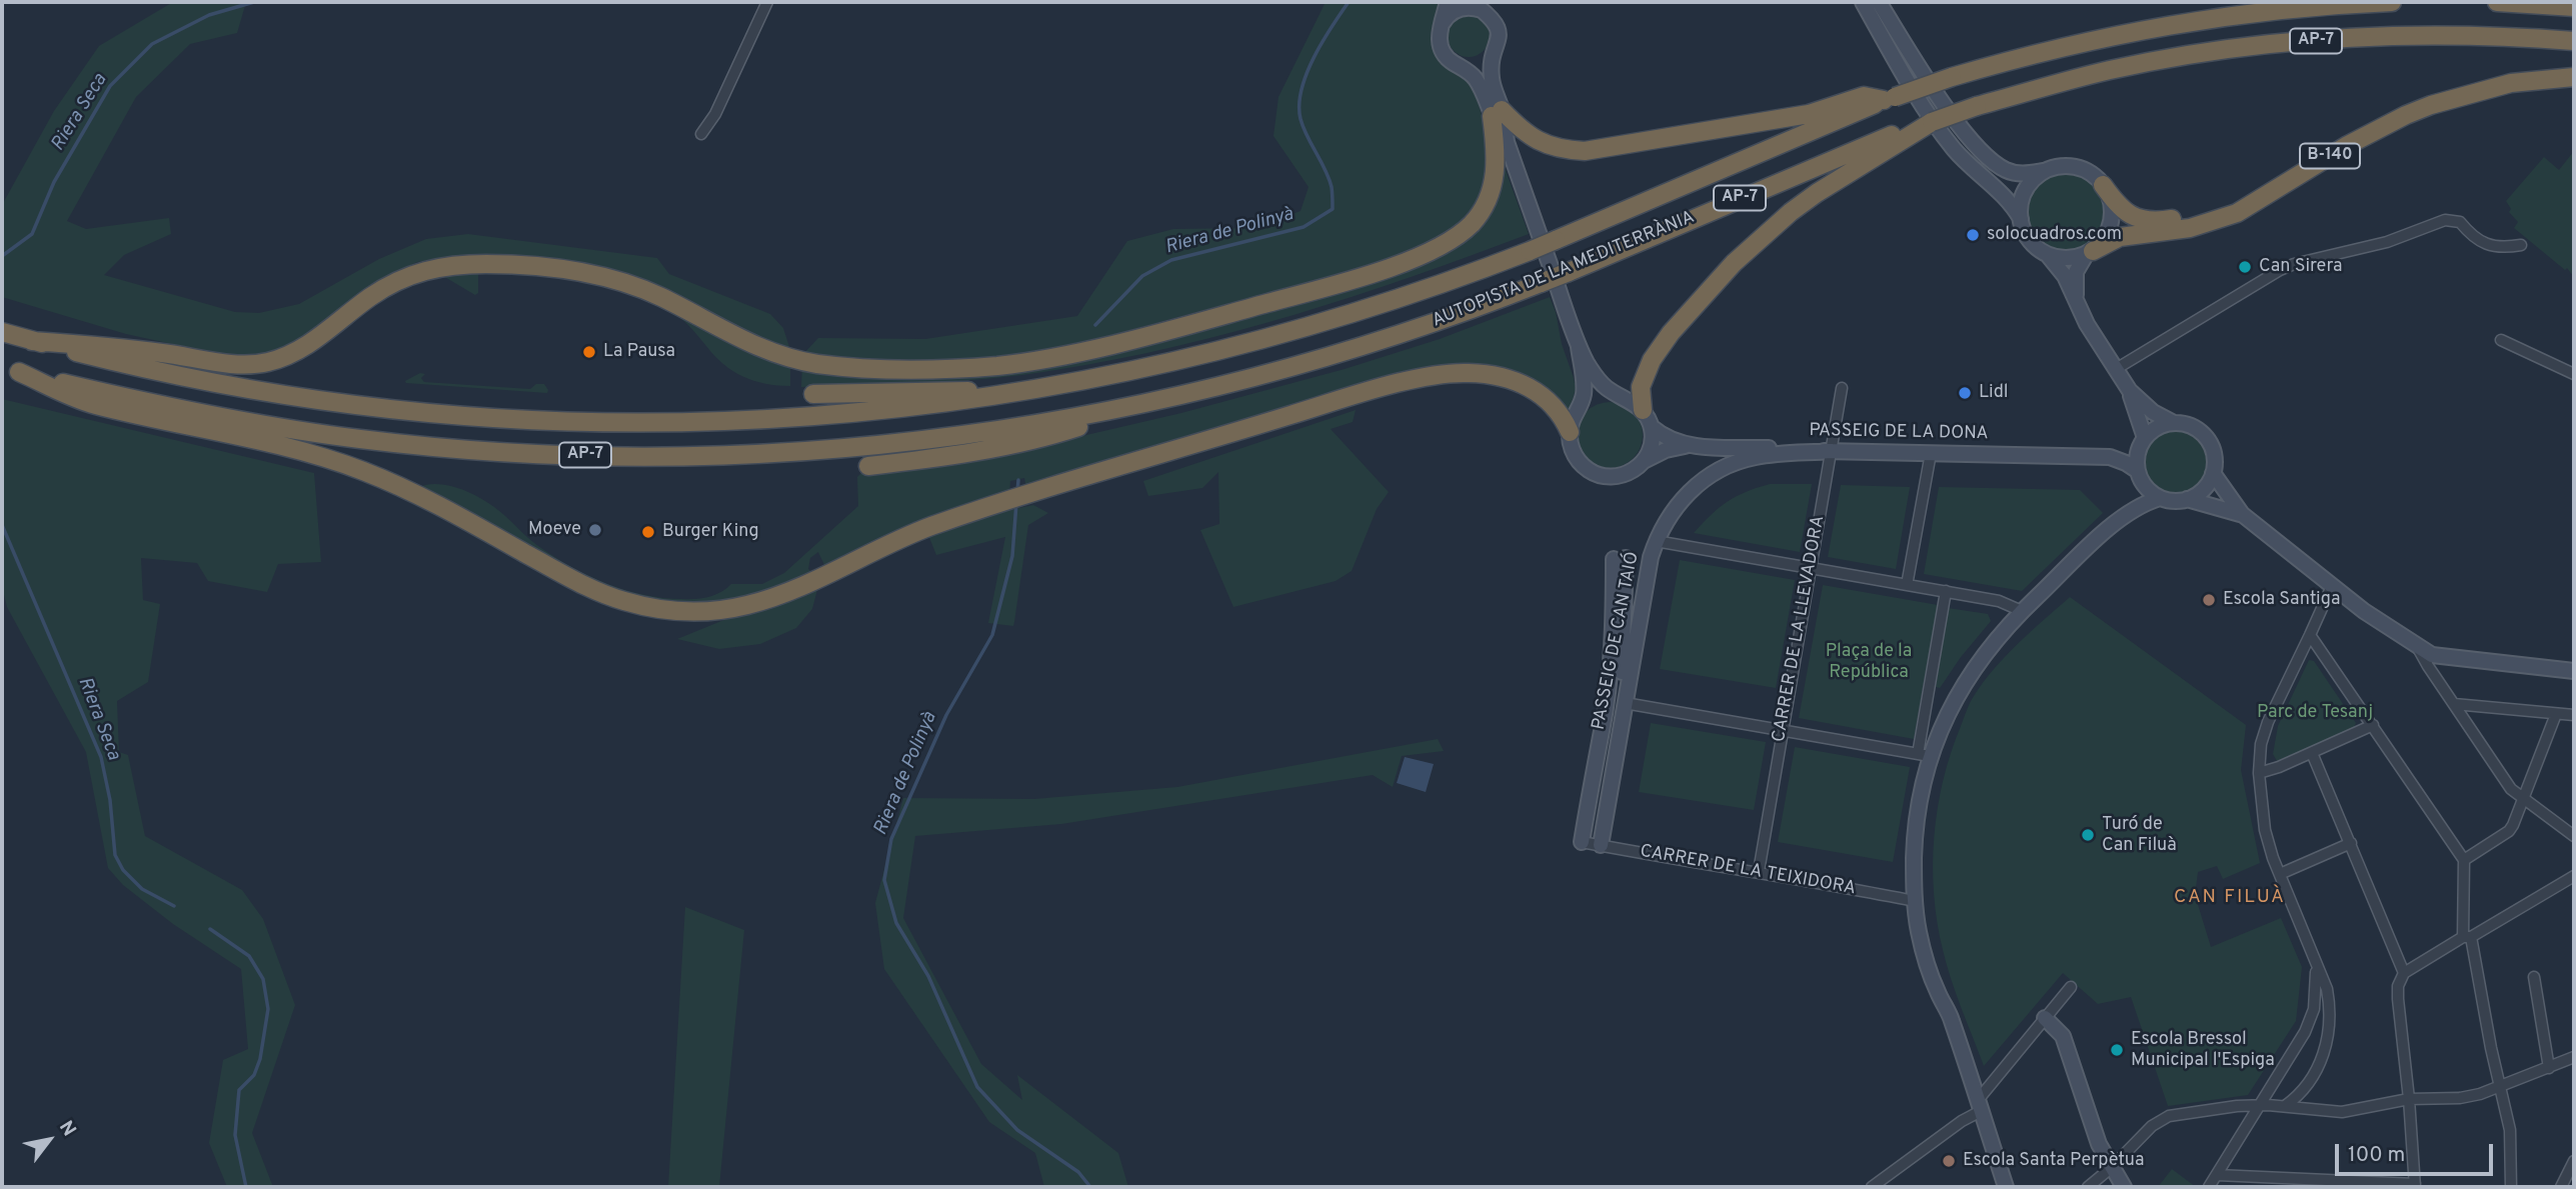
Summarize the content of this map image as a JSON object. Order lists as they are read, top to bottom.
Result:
{
  "streets": {
    "highway": ["AP-7", "B-140", "AUTOPISTA DE LA MEDITERRÀNIA"],
    "main road": ["PASSEIG DE LA DONA", "PASSEIG DE CAN TAIÓ"],
    "street": ["CARRER DE LA LLEVADORA", "CARRER DE LA TEIXIDORA"]
  },
  "crossings": [
    ["AP-7", "AUTOPISTA DE LA MEDITERRÀNIA"],
    ["PASSEIG DE LA DONA", "CARRER DE LA LLEVADORA"],
    ["PASSEIG DE LA DONA", "PASSEIG DE CAN TAIÓ"],
    ["CARRER DE LA LLEVADORA", "PASSEIG DE CAN TAIÓ"],
    ["CARRER DE LA LLEVADORA", "CARRER DE LA TEIXIDORA"],
    ["PASSEIG DE CAN TAIÓ", "CARRER DE LA TEIXIDORA"]
  ],
  "districts": ["CAN FILUÀ"],
  "water": ["Riera Seca", "Riera de Polinyà"],
  "parks": ["Plaça de la República", "Parc de Tesanj"],
  "places": [
    "solocuadros.com",
    "Can Sirera",
    "La Pausa",
    "Lidl",
    "Moeve",
    "Burger King",
    "Escola Santiga",
    "Turó de Can Filuà",
    "Escola Bressol Municipal l'Espiga",
    "Escola Santa Perpètua"
  ],
  "scale_bar": "100 m",
  "north": "top right"
}
